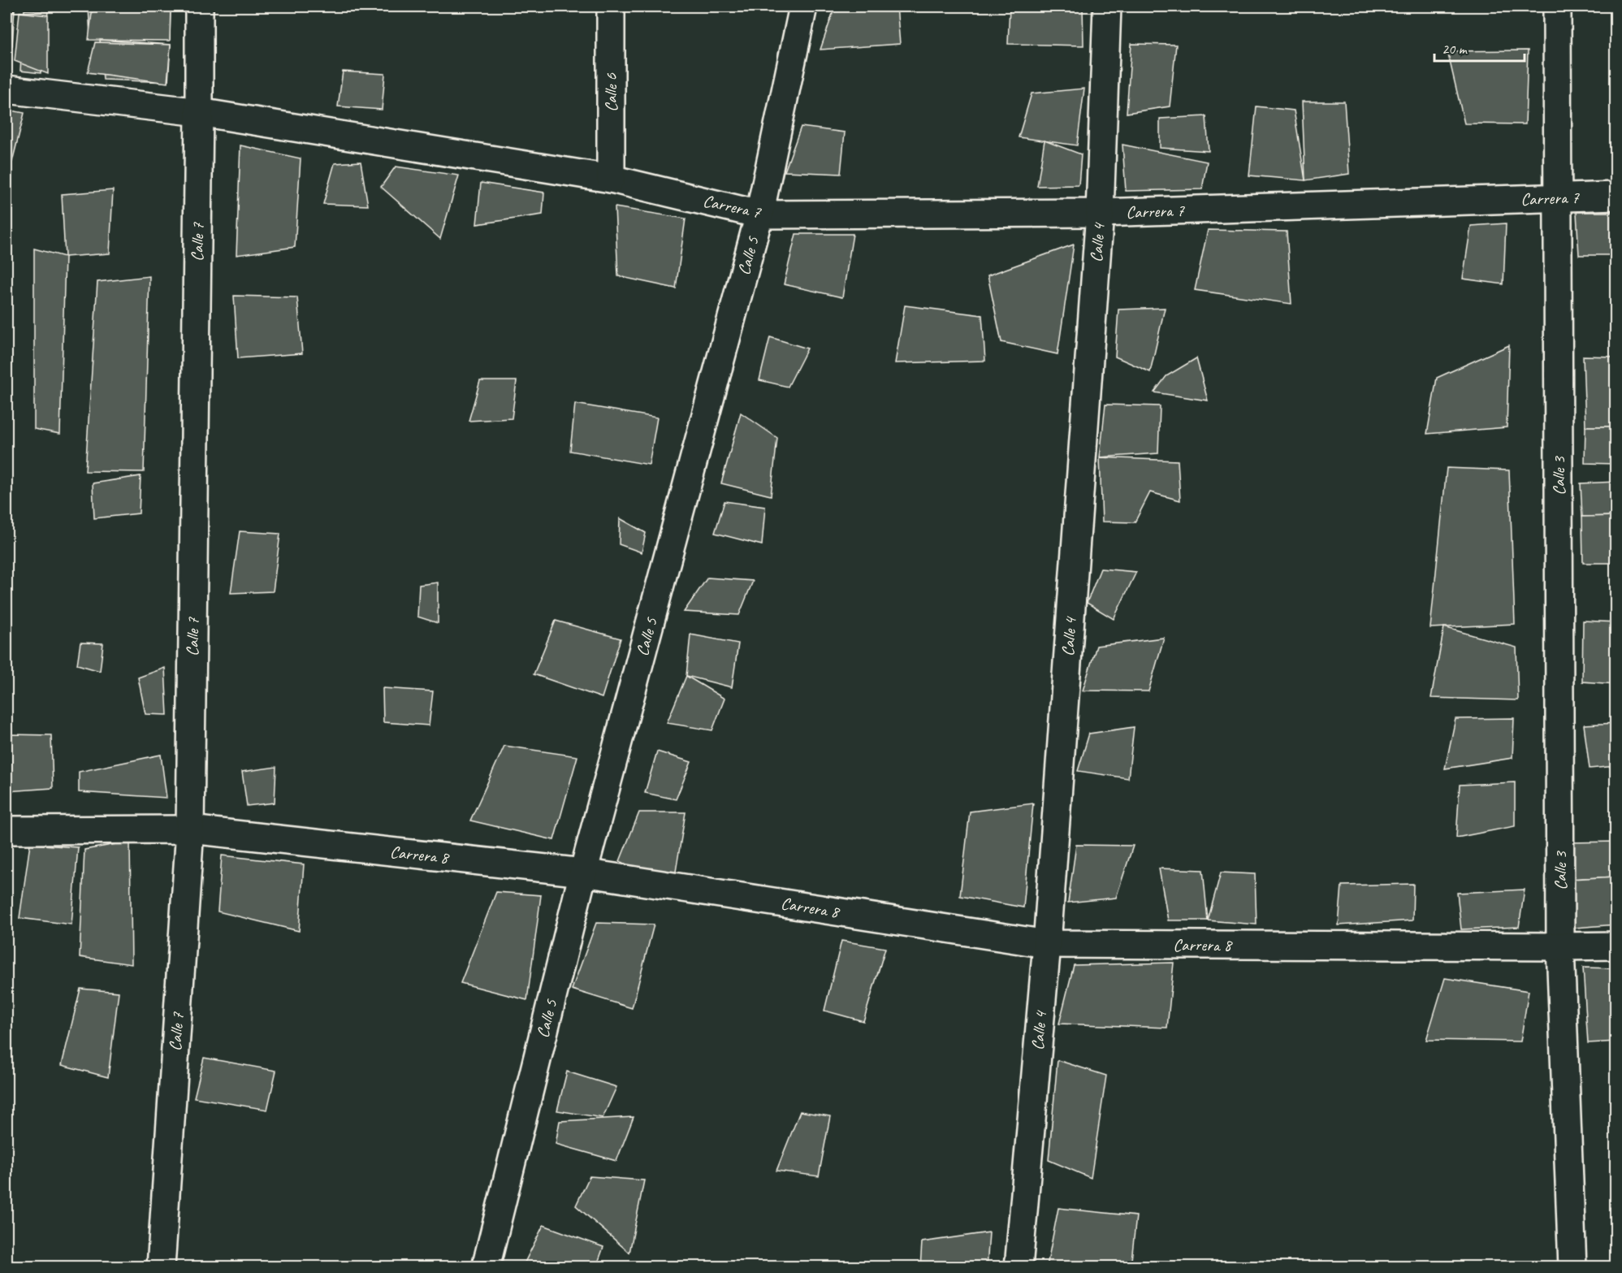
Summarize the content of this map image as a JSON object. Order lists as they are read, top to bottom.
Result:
{
  "streets": {
    "street": [
      "Calle 6",
      "Carrera 7",
      "Calle 7",
      "Calle 4",
      "Calle 5",
      "Calle 3",
      "Carrera 8"
    ]
  },
  "crossings": [
    ["Calle 6", "Carrera 7"],
    ["Carrera 7", "Calle 7"],
    ["Carrera 7", "Calle 4"],
    ["Carrera 7", "Calle 5"],
    ["Carrera 7", "Calle 3"],
    ["Calle 7", "Carrera 8"],
    ["Calle 4", "Carrera 8"],
    ["Calle 5", "Carrera 8"],
    ["Calle 3", "Carrera 8"]
  ],
  "scale_bar": "20 m"
}
